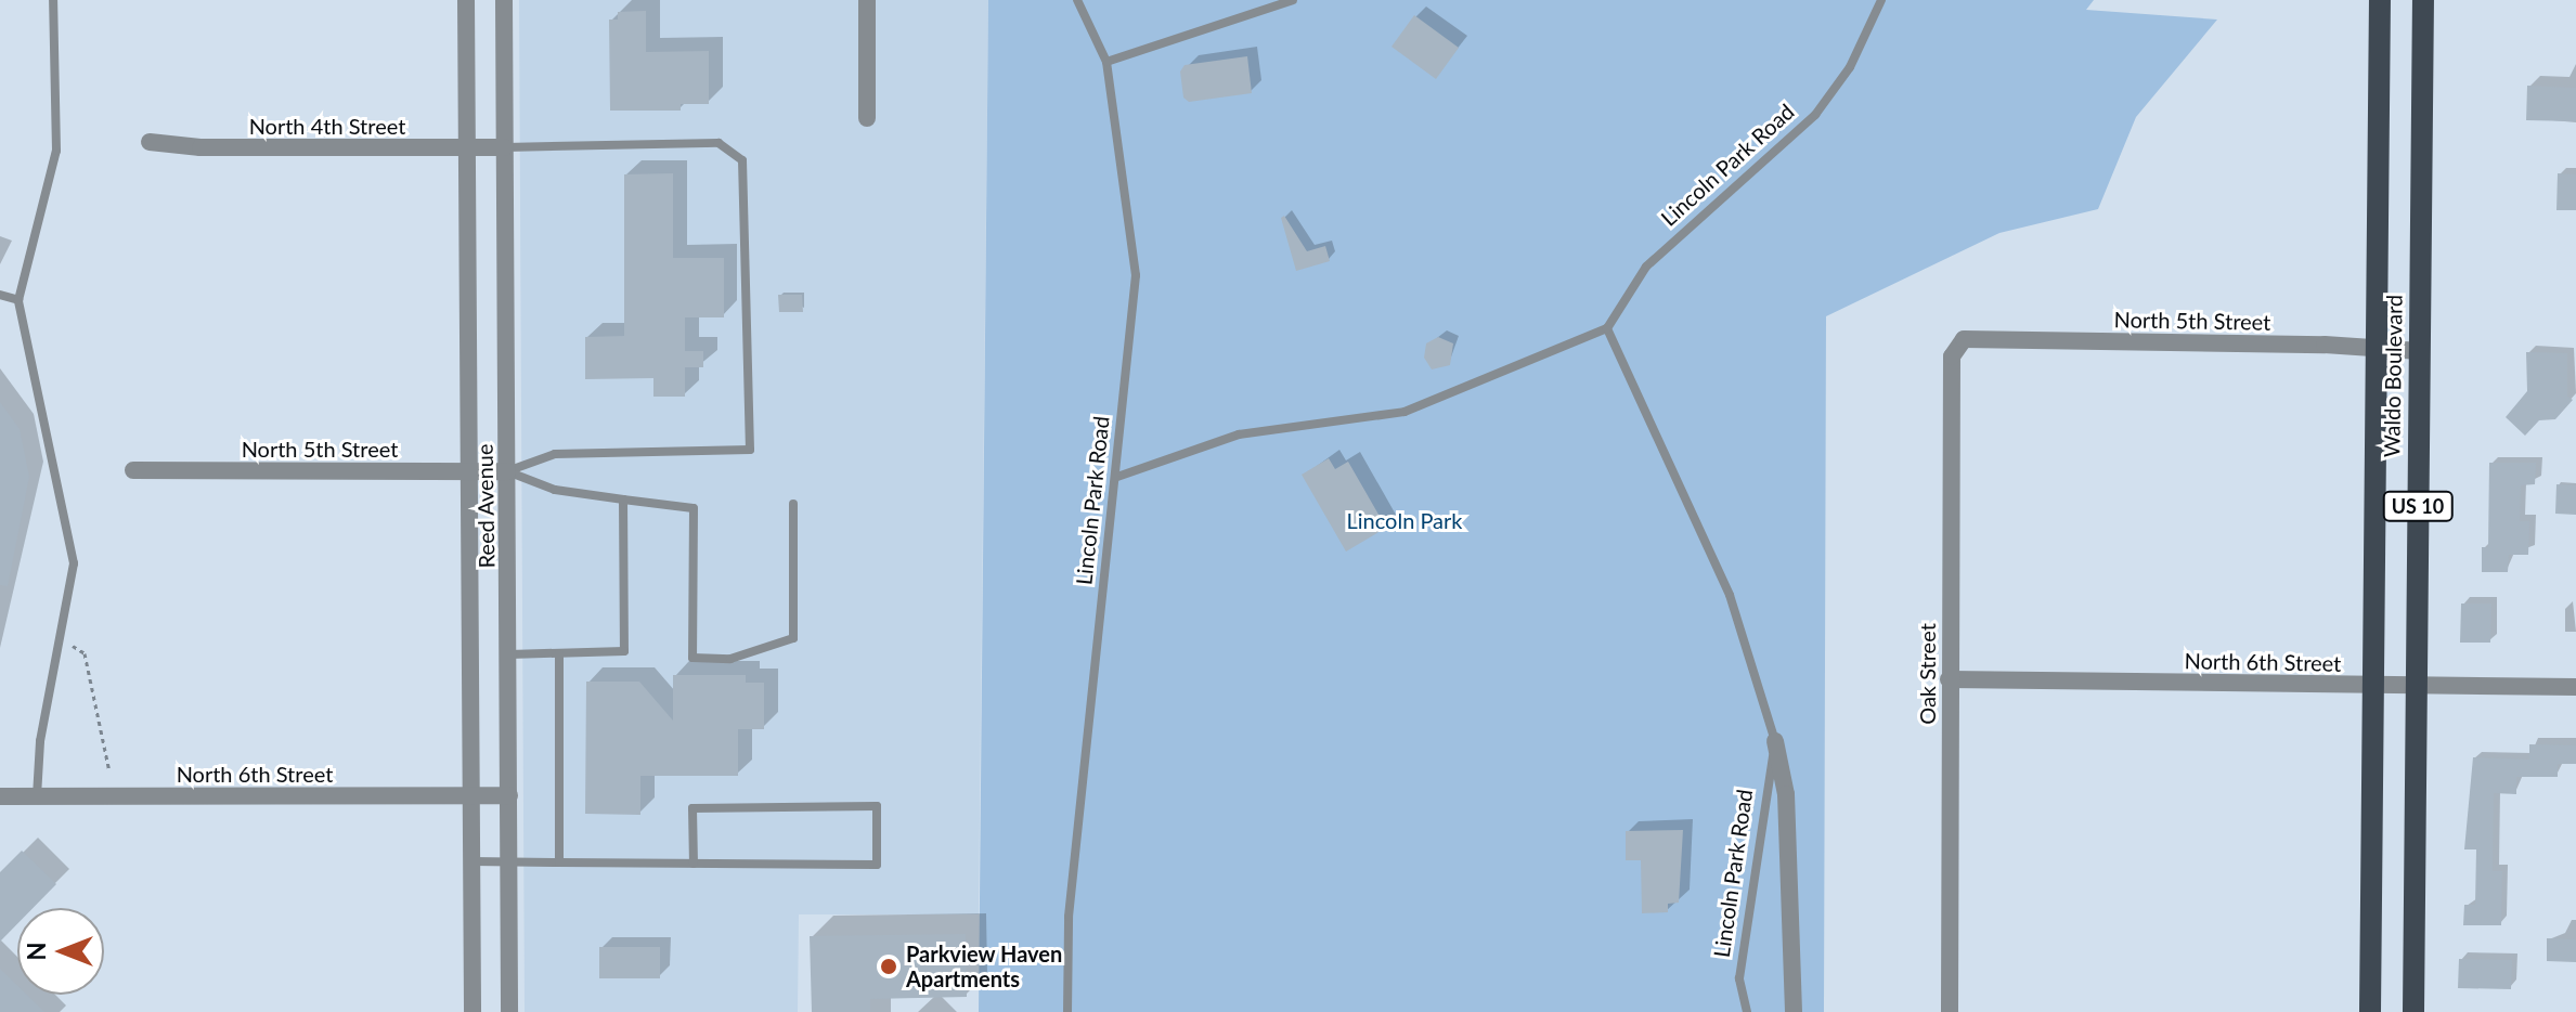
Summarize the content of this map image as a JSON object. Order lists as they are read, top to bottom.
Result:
{
  "streets": {
    "main road": ["Waldo Boulevard", "US 10"],
    "street": [
      "North 4th Street",
      "Lincoln Park Road",
      "North 5th Street",
      "Reed Avenue",
      "North 6th Street",
      "Oak Street"
    ]
  },
  "crossings": [
    ["North 4th Street", "Reed Avenue"],
    ["North 5th Street", "Waldo Boulevard"],
    ["North 5th Street", "Reed Avenue"],
    ["North 5th Street", "Oak Street"],
    ["Waldo Boulevard", "North 6th Street"],
    ["Reed Avenue", "North 6th Street"],
    ["North 6th Street", "Oak Street"]
  ],
  "parks": ["Lincoln Park"],
  "places": ["Parkview Haven Apartments"],
  "north": "left"
}
